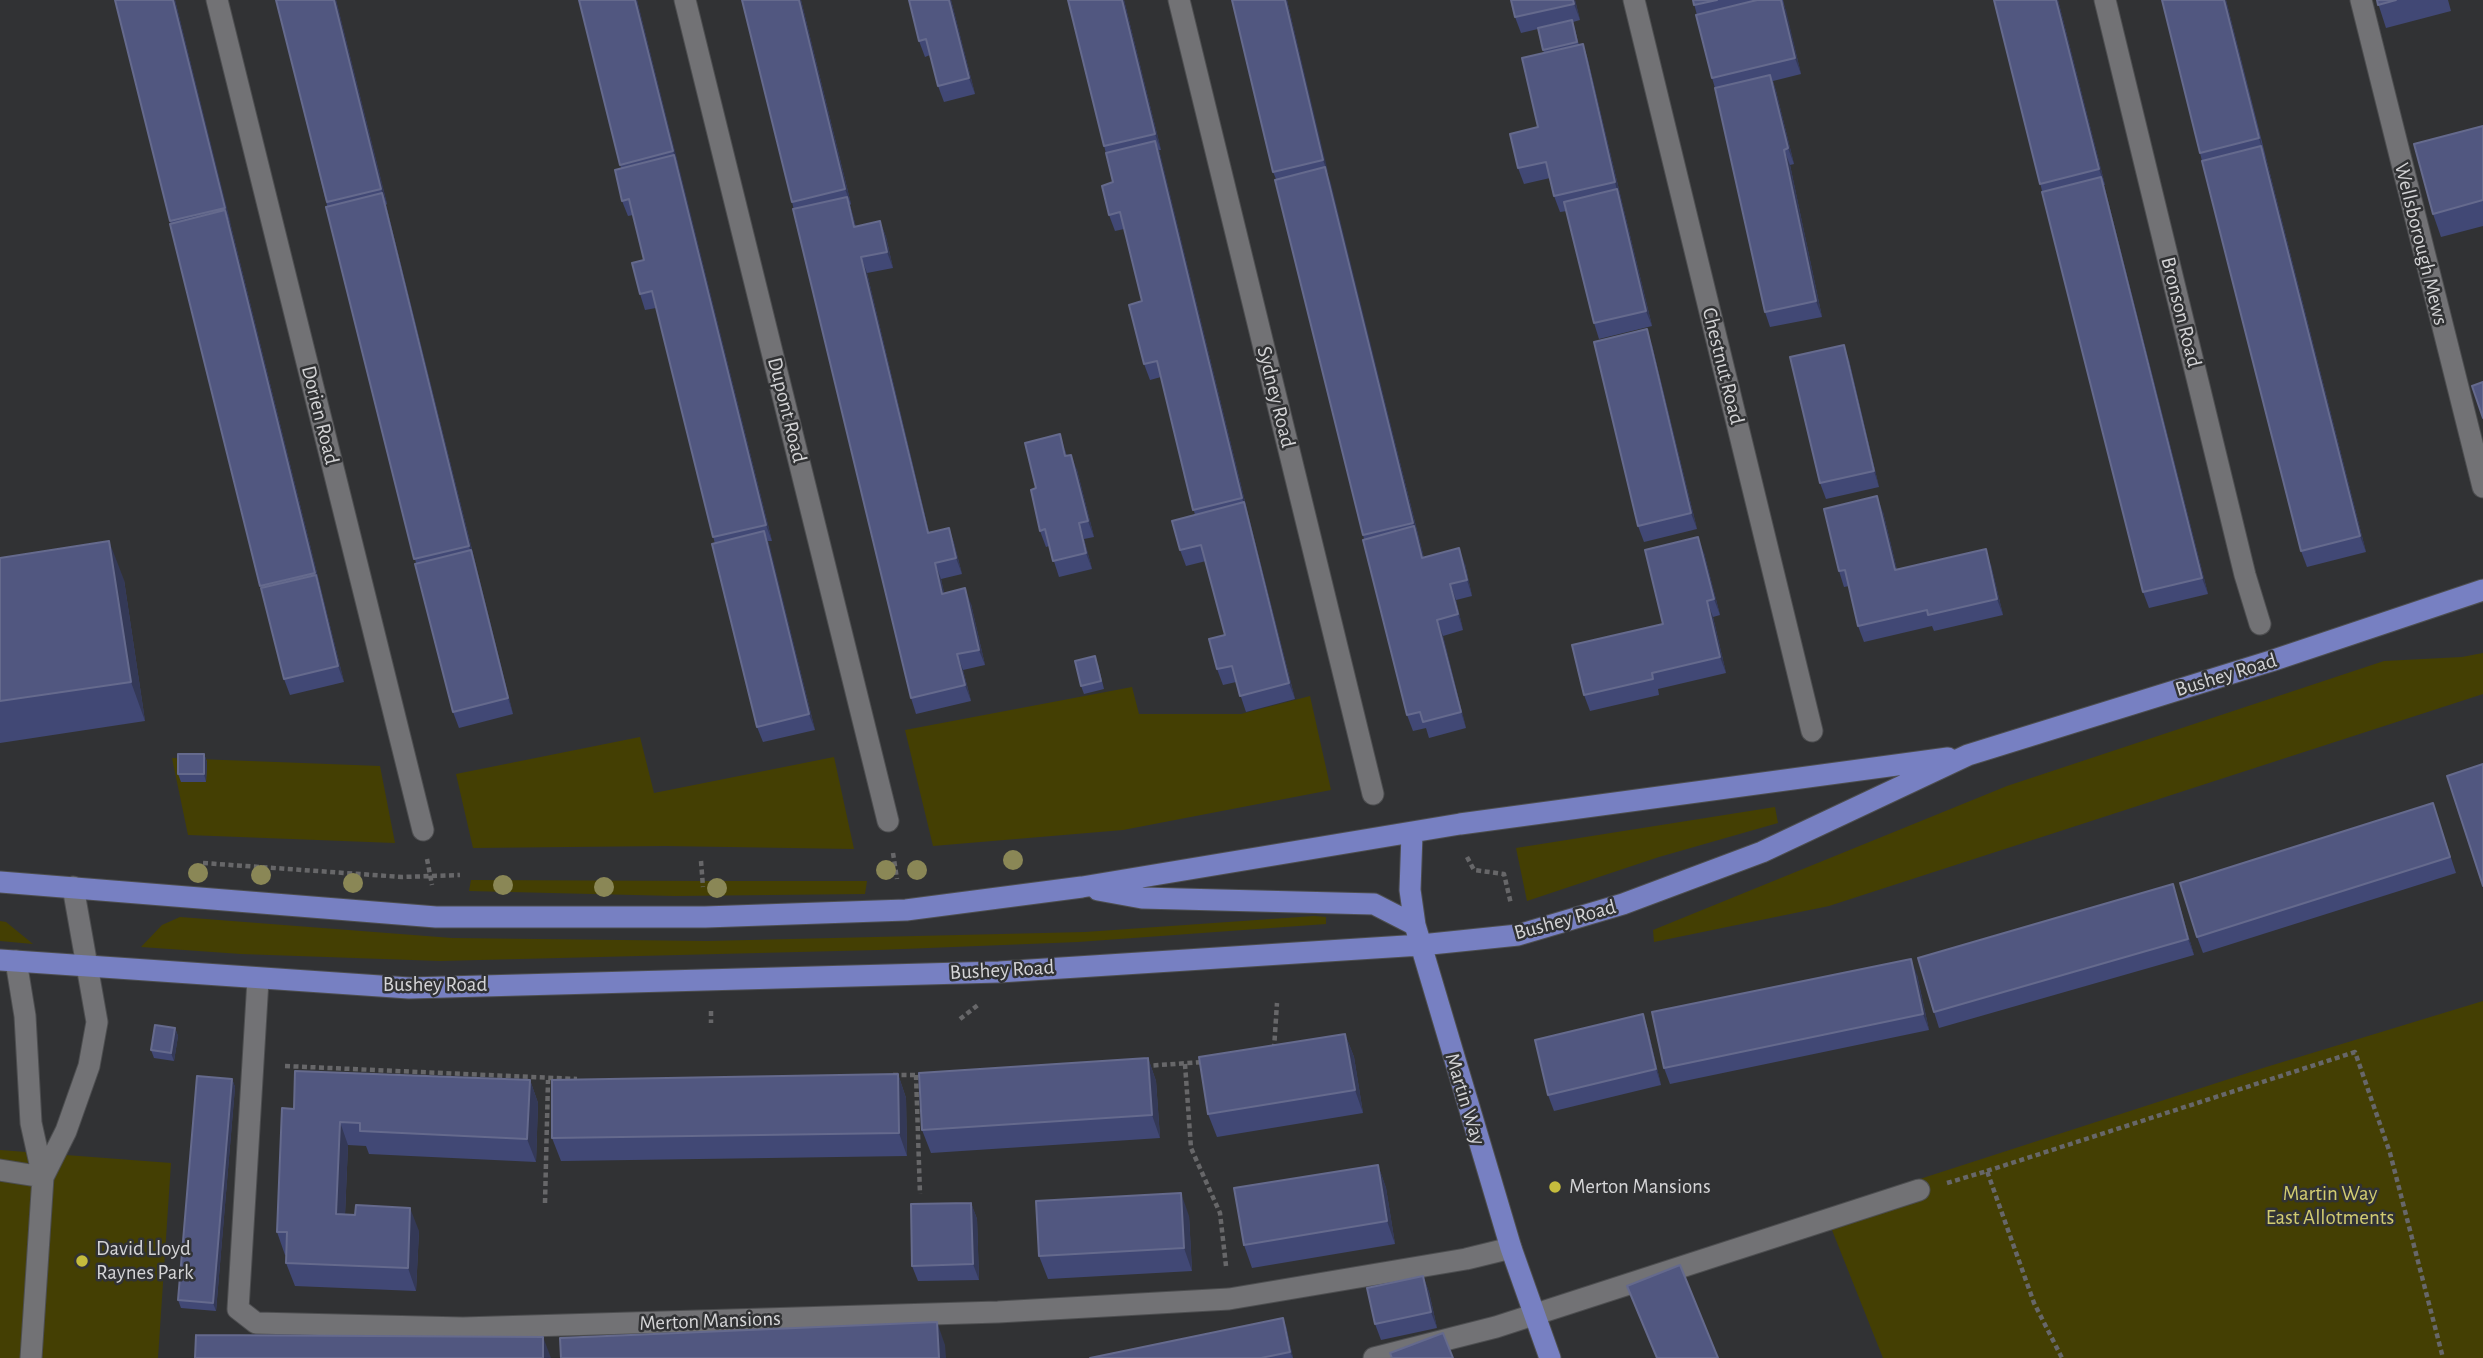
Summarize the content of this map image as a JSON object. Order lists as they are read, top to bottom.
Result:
{
  "streets": {
    "main road": ["Bushey Road", "Martin Way"],
    "street": [
      "Wellsborough Mews",
      "Bronson Road",
      "Chestnut Road",
      "Sydney Road",
      "Dupont Road",
      "Dorien Road",
      "Merton Mansions"
    ]
  },
  "crossings": [
    ["Bushey Road", "Martin Way"],
    ["Bushey Road", "Merton Mansions"],
    ["Martin Way", "Merton Mansions"]
  ],
  "parks": ["Martin Way East Allotments"],
  "places": ["Merton Mansions", "David Lloyd Raynes Park"]
}
